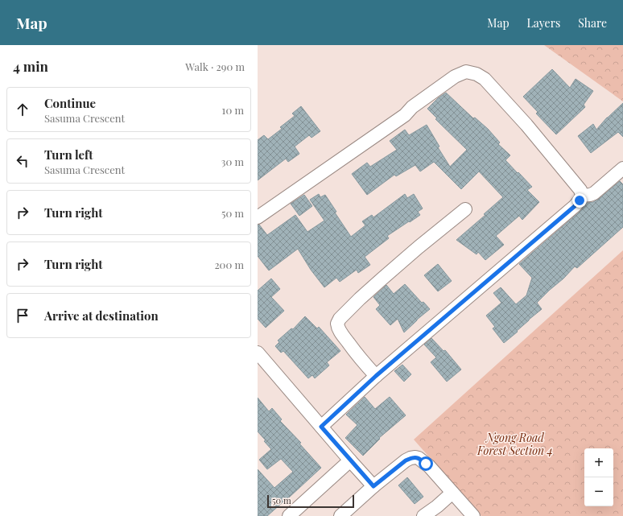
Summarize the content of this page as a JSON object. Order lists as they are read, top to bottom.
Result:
{
  "parks": ["Ngong Road Forest Section 4"],
  "scale_bar": "50 m",
  "page": {
    "header": "Map",
    "nav": ["Map", "Layers", "Share"],
    "heading": ["4 min", "Walk · 290 m"],
    "list": [
      ["Continue", "Sasuma Crescent", "10 m"],
      ["Turn left", "Sasuma Crescent", "30 m"],
      ["Turn right", "50 m"],
      ["Turn right", "200 m"],
      "Arrive at destination"
    ],
    "map_buttons": ["+", "−"],
    "scale": "50 m"
  }
}
